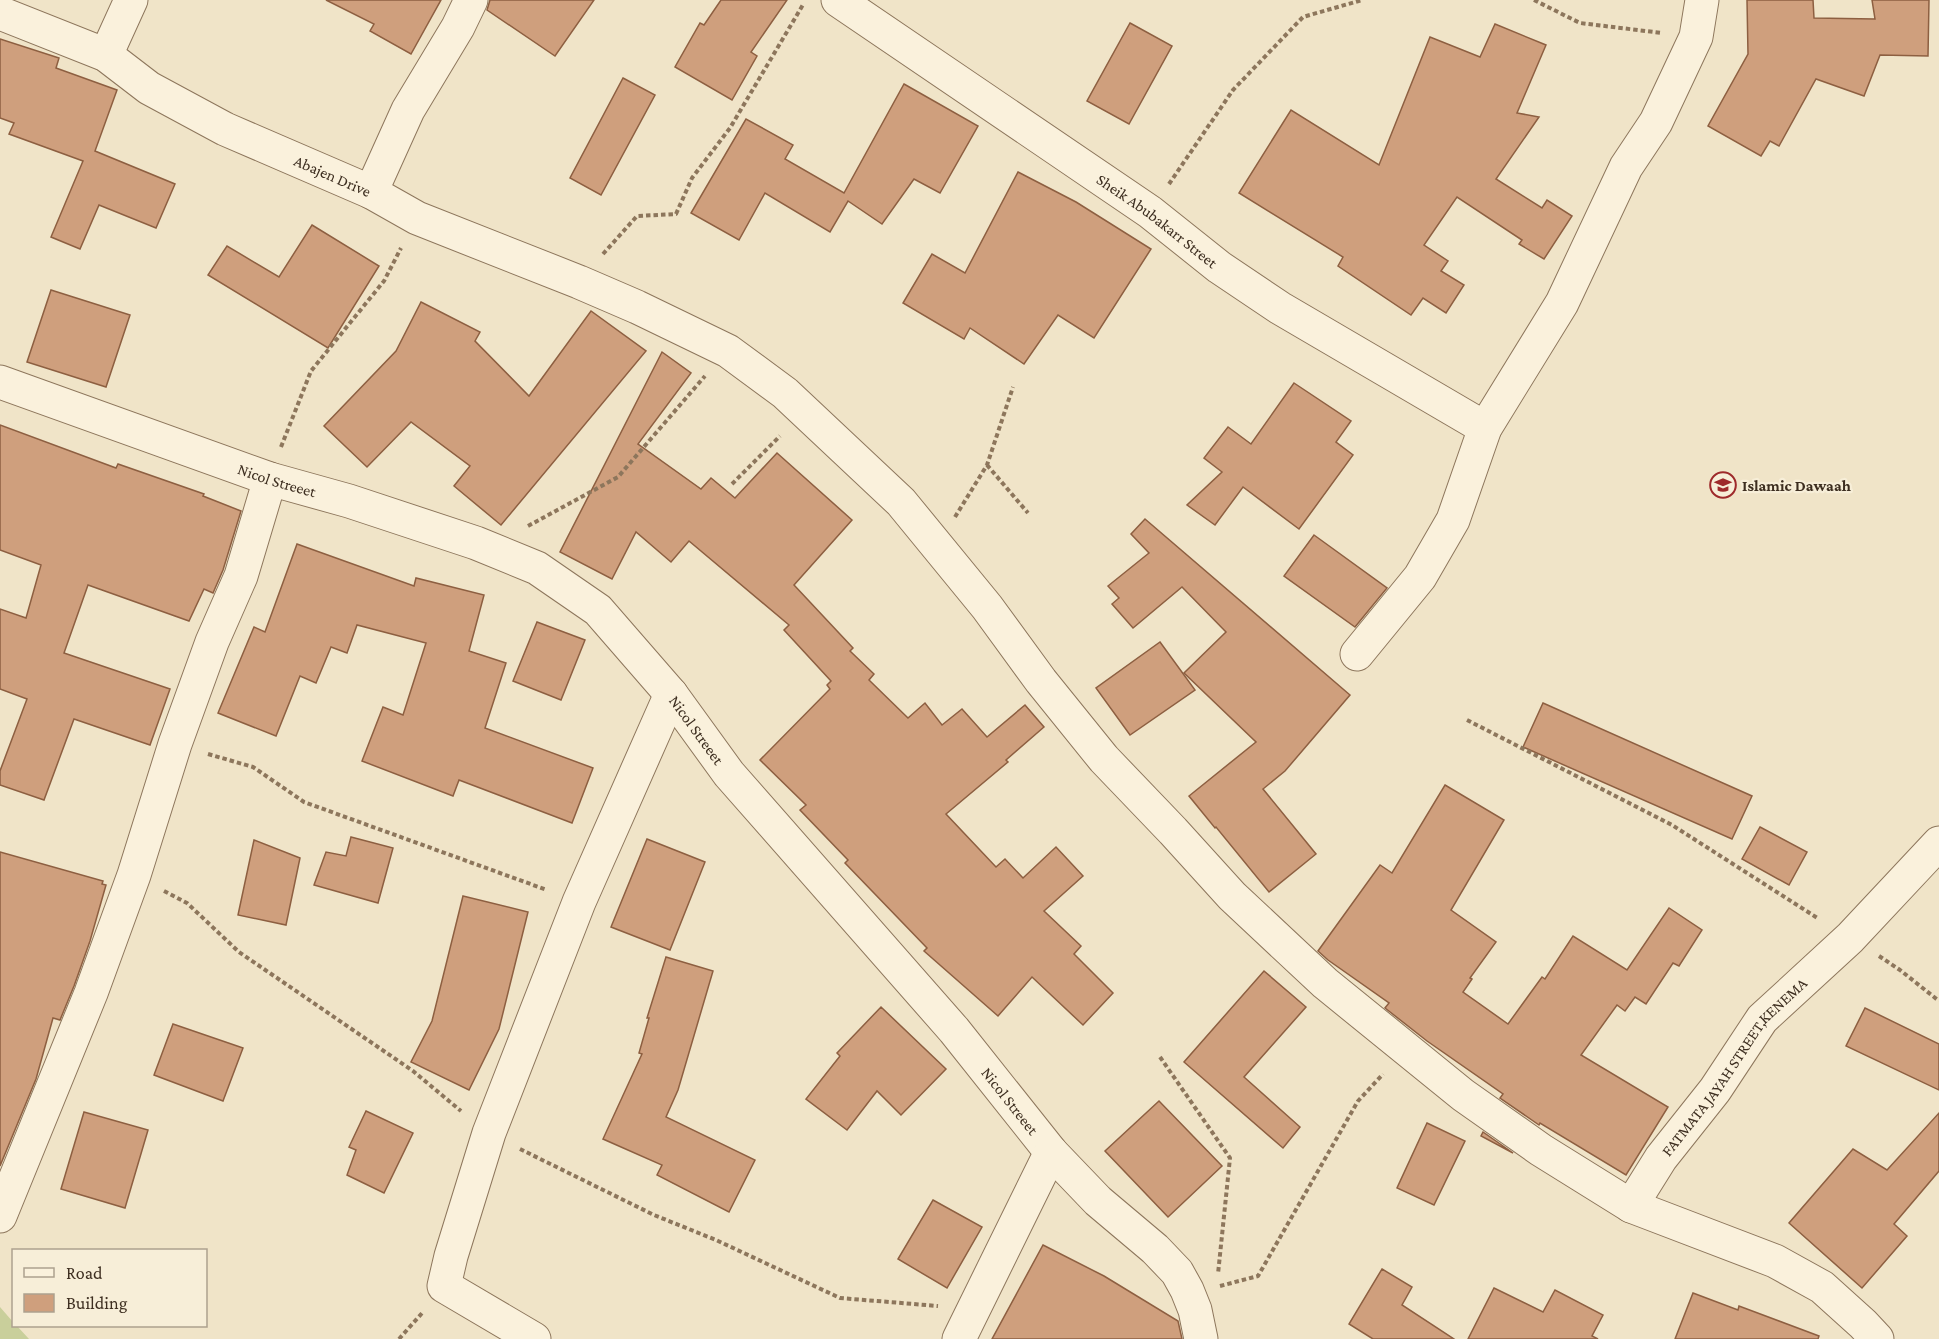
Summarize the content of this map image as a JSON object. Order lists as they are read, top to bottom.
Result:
{
  "streets": {
    "street": [
      "Abajen Drive",
      "Sheik Abubakarr Street",
      "Nicol Streeet",
      "FATMATA JAYAH STREET,KENEMA"
    ]
  },
  "places": {
    "school or university": ["Islamic Dawaah"]
  },
  "legend": ["Road", "Building"]
}
